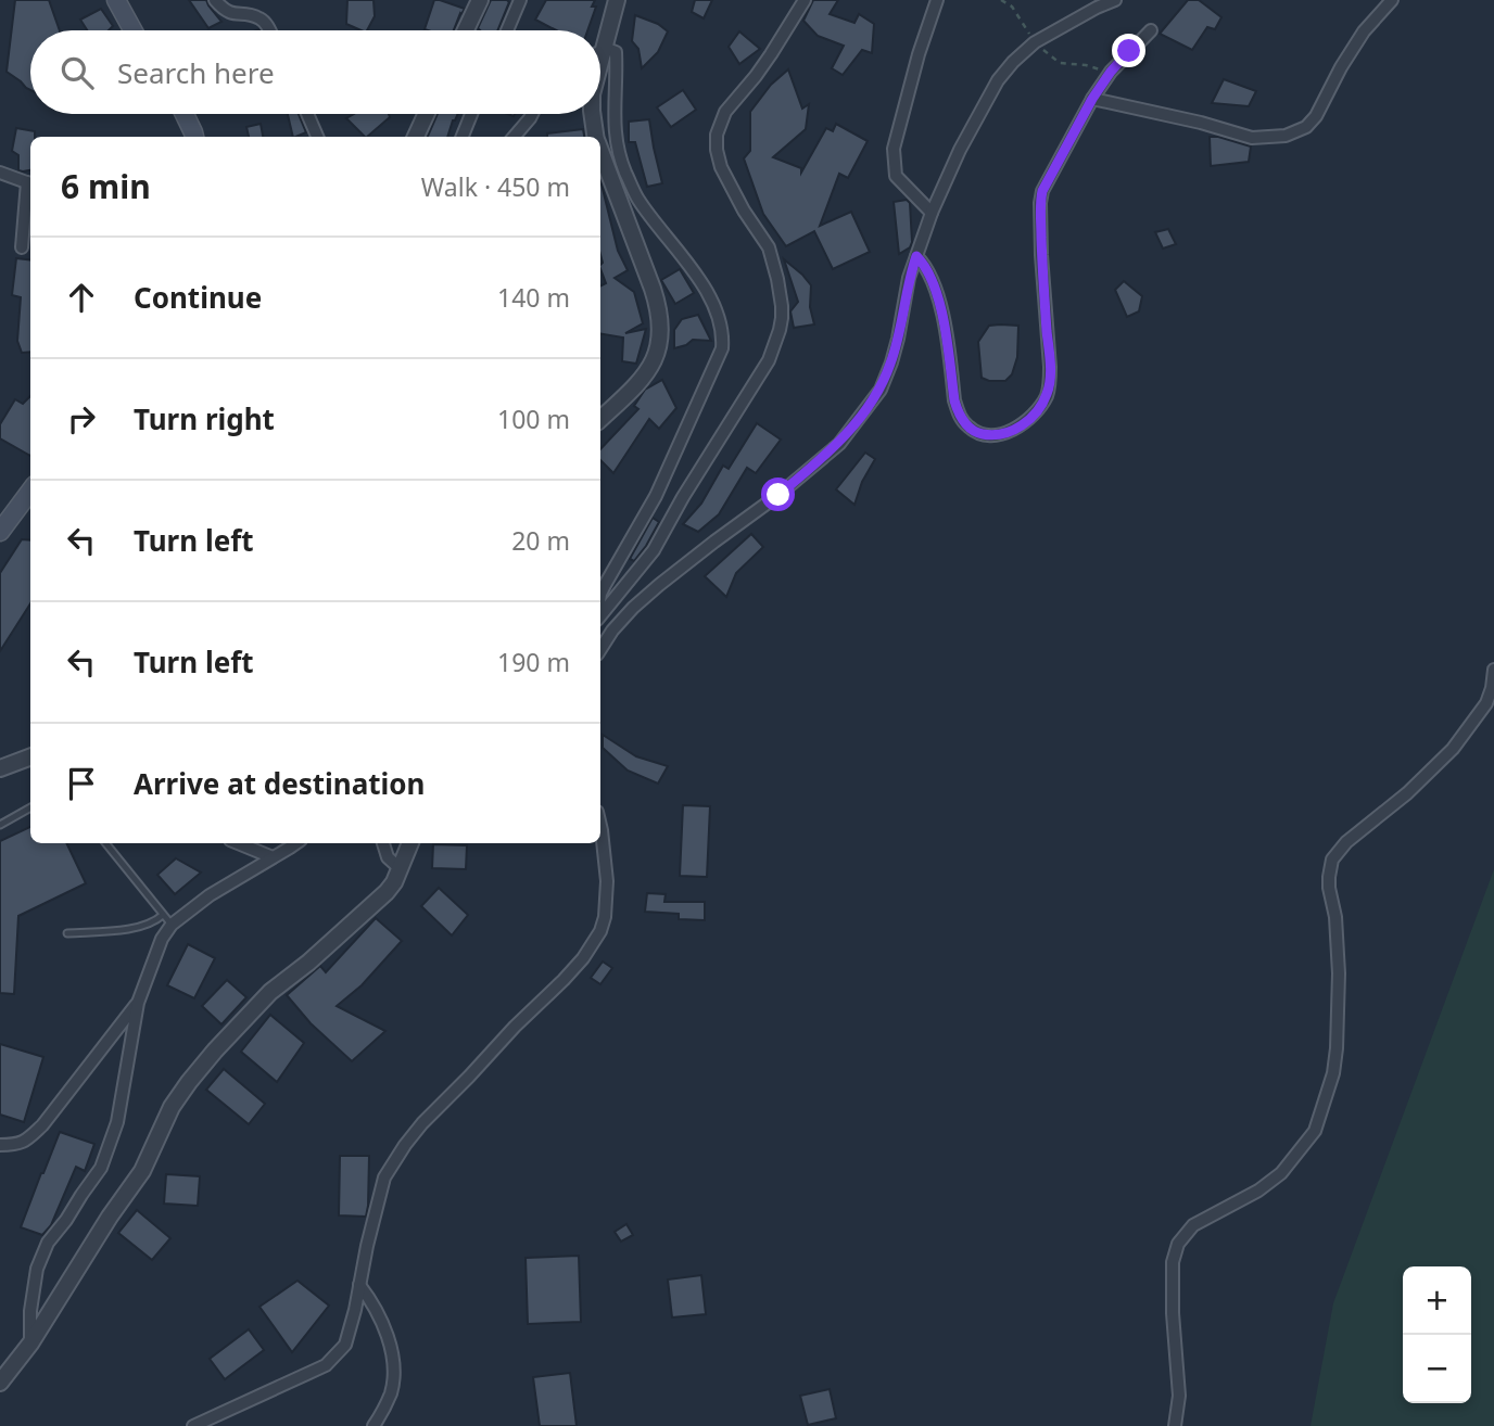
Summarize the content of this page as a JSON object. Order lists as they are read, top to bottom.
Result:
{
  "page": {
    "search": "Search here",
    "heading": ["6 min", "Walk · 450 m"],
    "list": [
      ["Continue", "140 m"],
      ["Turn right", "100 m"],
      ["Turn left", "20 m"],
      ["Turn left", "190 m"],
      "Arrive at destination"
    ],
    "map_buttons": ["+", "−"]
  }
}
